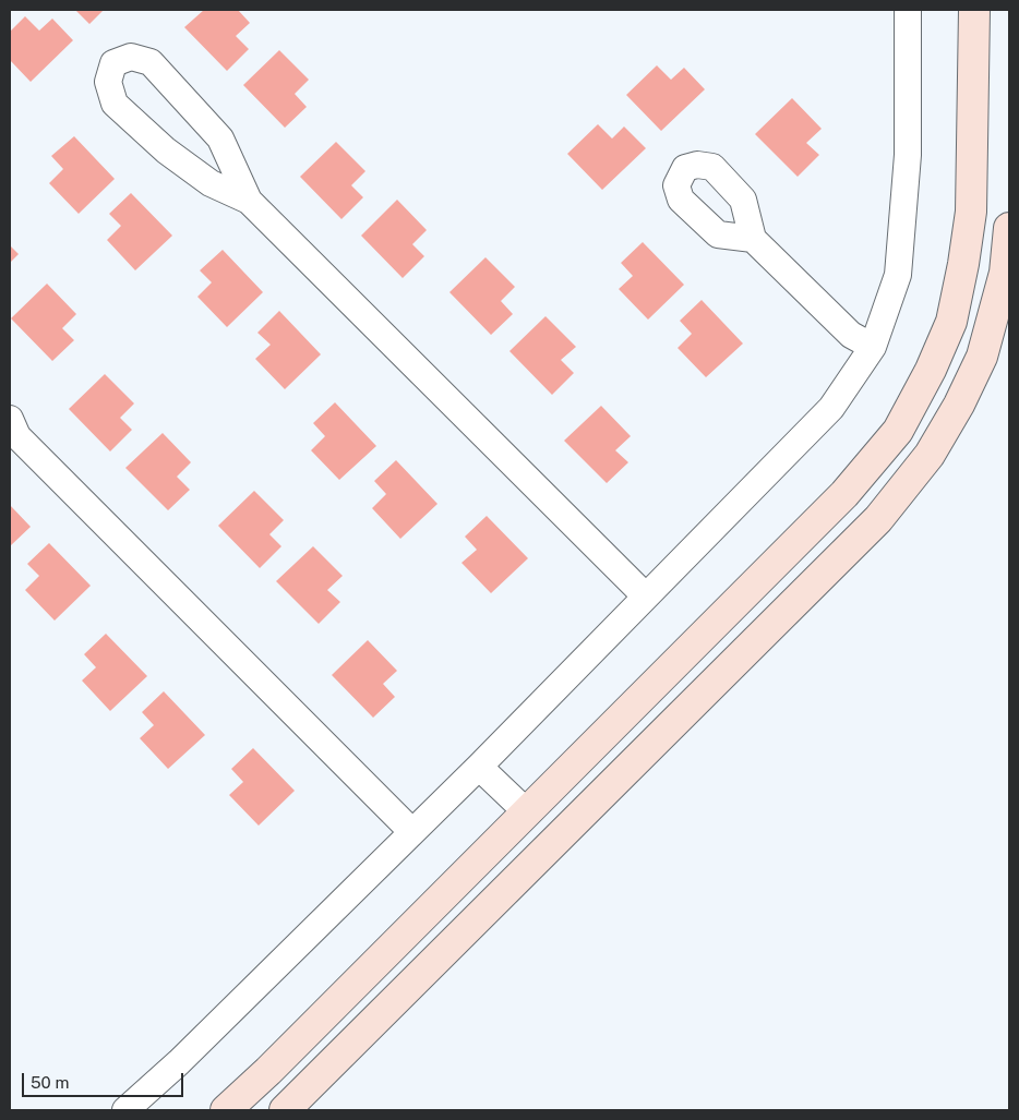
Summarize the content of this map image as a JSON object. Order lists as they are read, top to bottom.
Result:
{
  "scale_bar": "50 m"
}
